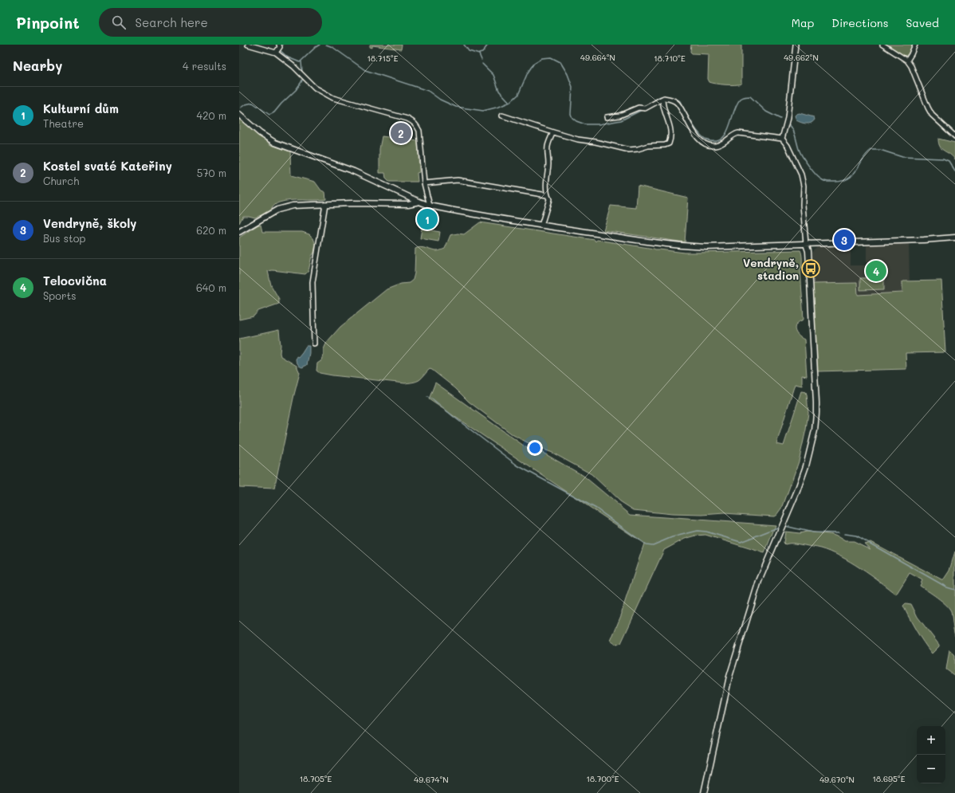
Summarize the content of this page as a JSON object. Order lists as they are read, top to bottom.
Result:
{
  "places": {
    "bus stop": ["Vendryně, stadion"]
  },
  "page": {
    "header": "Pinpoint",
    "search": "Search here",
    "nav": ["Map", "Directions", "Saved"],
    "heading": ["Nearby", "4 results"],
    "list": [
      {
        "mark": "1",
        "name": "Kulturní dům",
        "note": "Theatre",
        "value": "420 m"
      },
      {
        "mark": "2",
        "name": "Kostel svaté Kateřiny",
        "note": "Church",
        "value": "570 m"
      },
      {
        "mark": "3",
        "name": "Vendryně, školy",
        "note": "Bus stop",
        "value": "620 m"
      },
      {
        "mark": "4",
        "name": "Telocvična",
        "note": "Sports",
        "value": "640 m"
      }
    ],
    "pins": [
      "2",
      "1",
      "3",
      "4"
    ],
    "map_buttons": ["+", "−"]
  },
  "coordinates": [
    "49.662°N",
    "49.664°N",
    "18.715°E",
    "18.710°E",
    "18.705°E",
    "18.700°E",
    "18.695°E",
    "49.674°N",
    "49.670°N"
  ]
}
